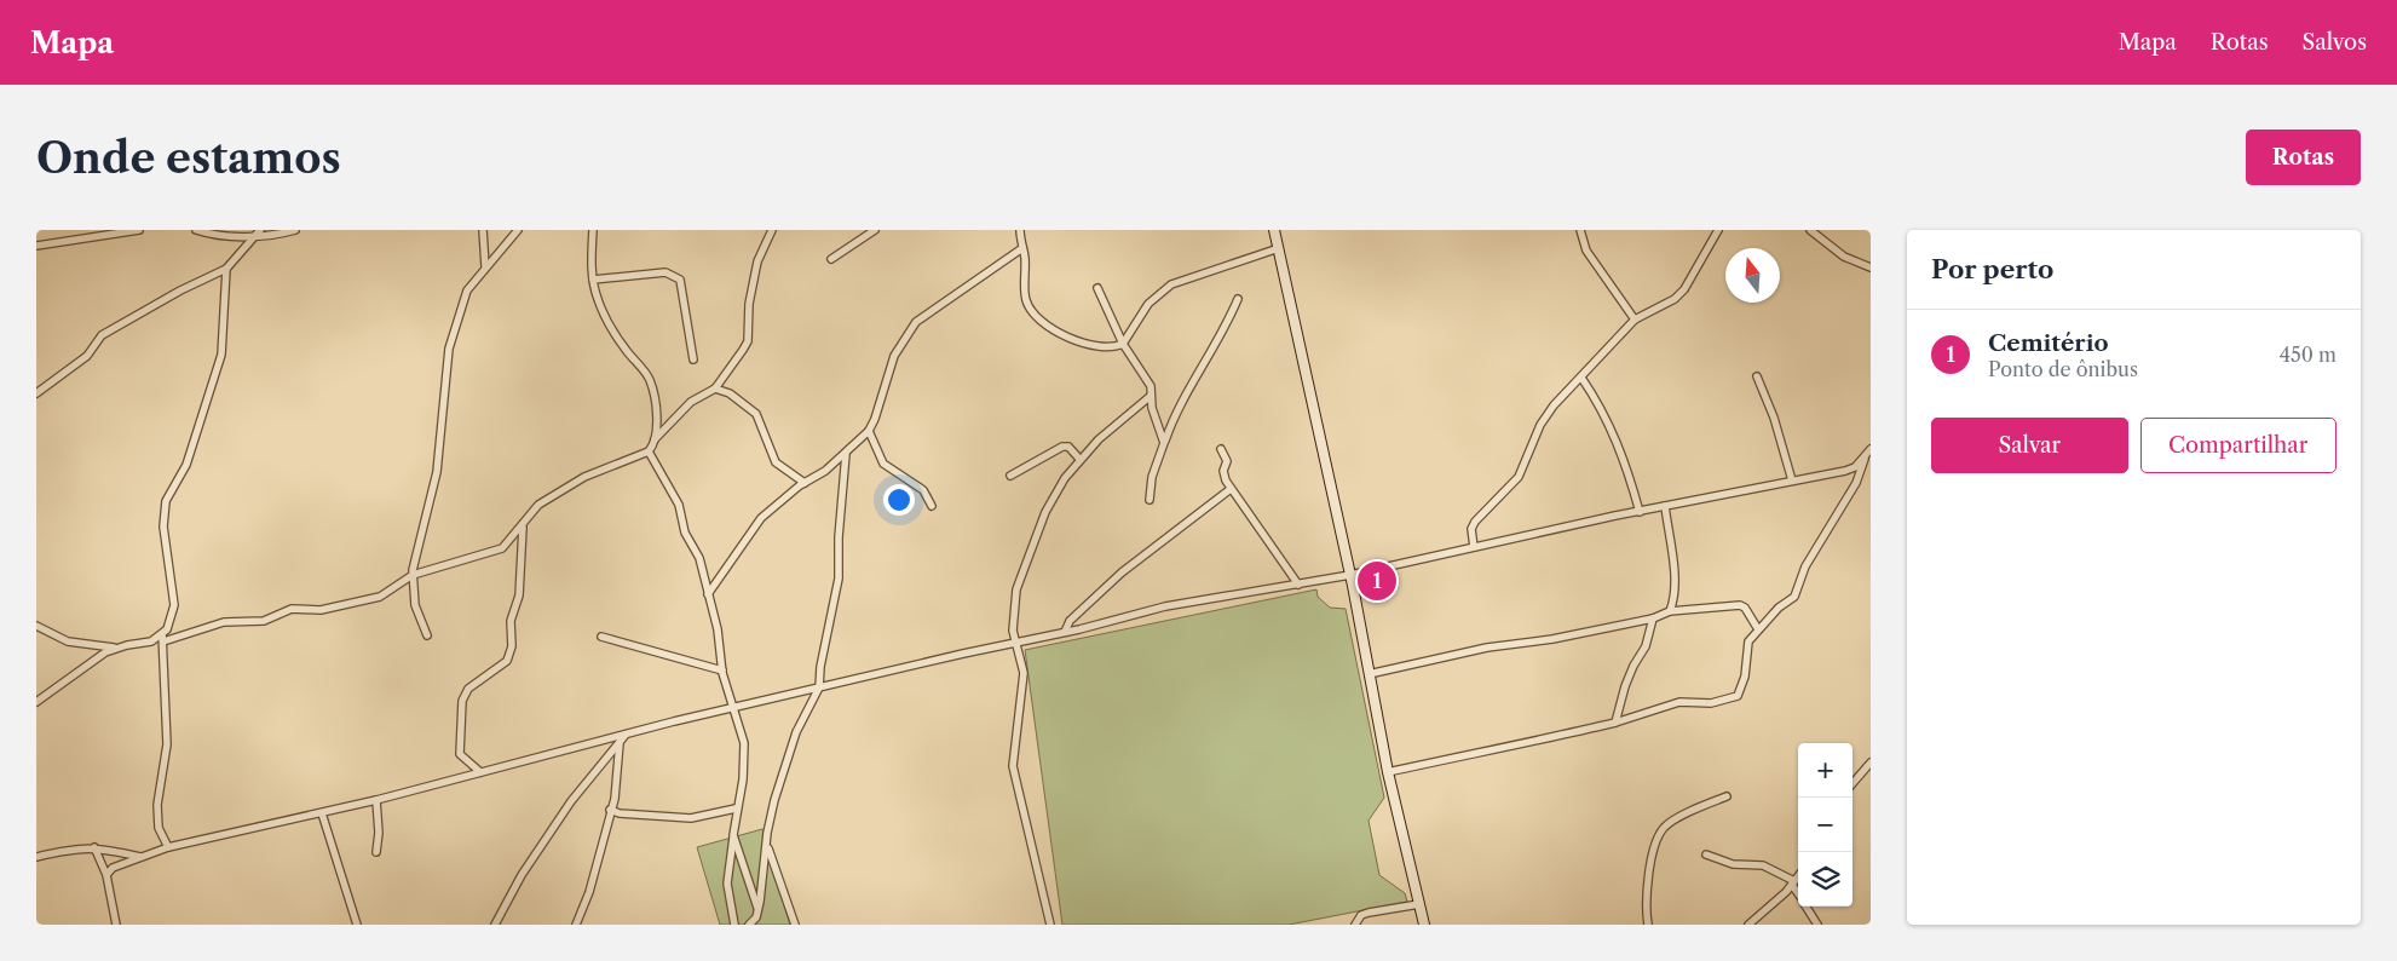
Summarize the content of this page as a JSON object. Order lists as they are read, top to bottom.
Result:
{
  "north": "top",
  "page": {
    "header": "Mapa",
    "nav": ["Mapa", "Rotas", "Salvos"],
    "buttons": [
      "Rotas",
      ["Salvar", "Compartilhar"]
    ],
    "title": "Onde estamos",
    "heading": "Por perto",
    "list": [
      {
        "mark": "1",
        "name": "Cemitério",
        "note": "Ponto de ônibus",
        "value": "450 m"
      }
    ],
    "pins": "1",
    "map_buttons": ["+", "−"]
  }
}
